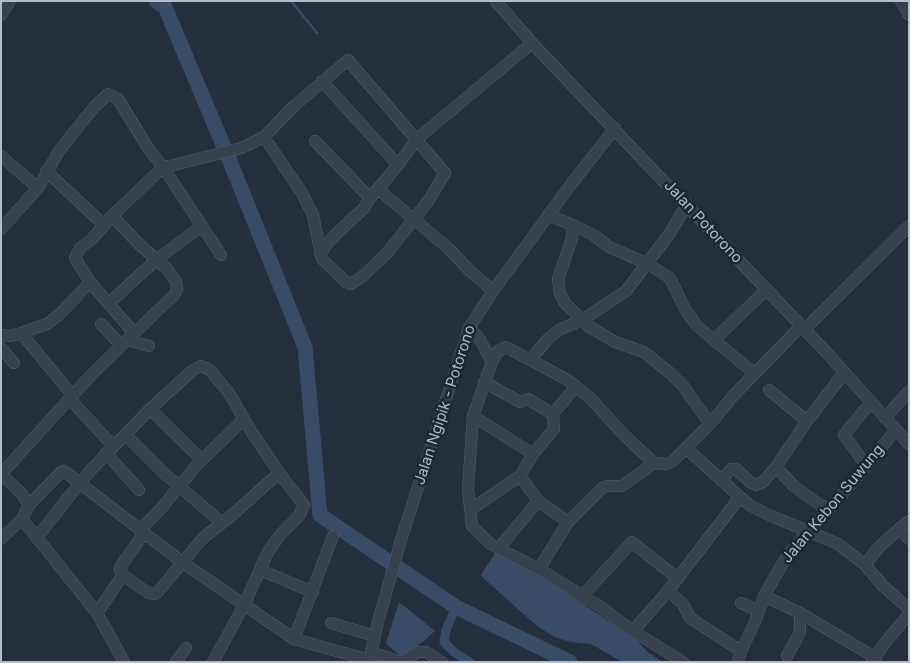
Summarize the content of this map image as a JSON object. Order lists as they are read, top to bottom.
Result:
{
  "streets": {
    "street": ["Jalan Potorono", "Jalan Ngipik - Potorono", "Jalan Kebon Suwung"]
  },
  "crossings": [
    ["Jalan Potorono", "Jalan Ngipik - Potorono"],
    ["Jalan Potorono", "Jalan Kebon Suwung"]
  ]
}
